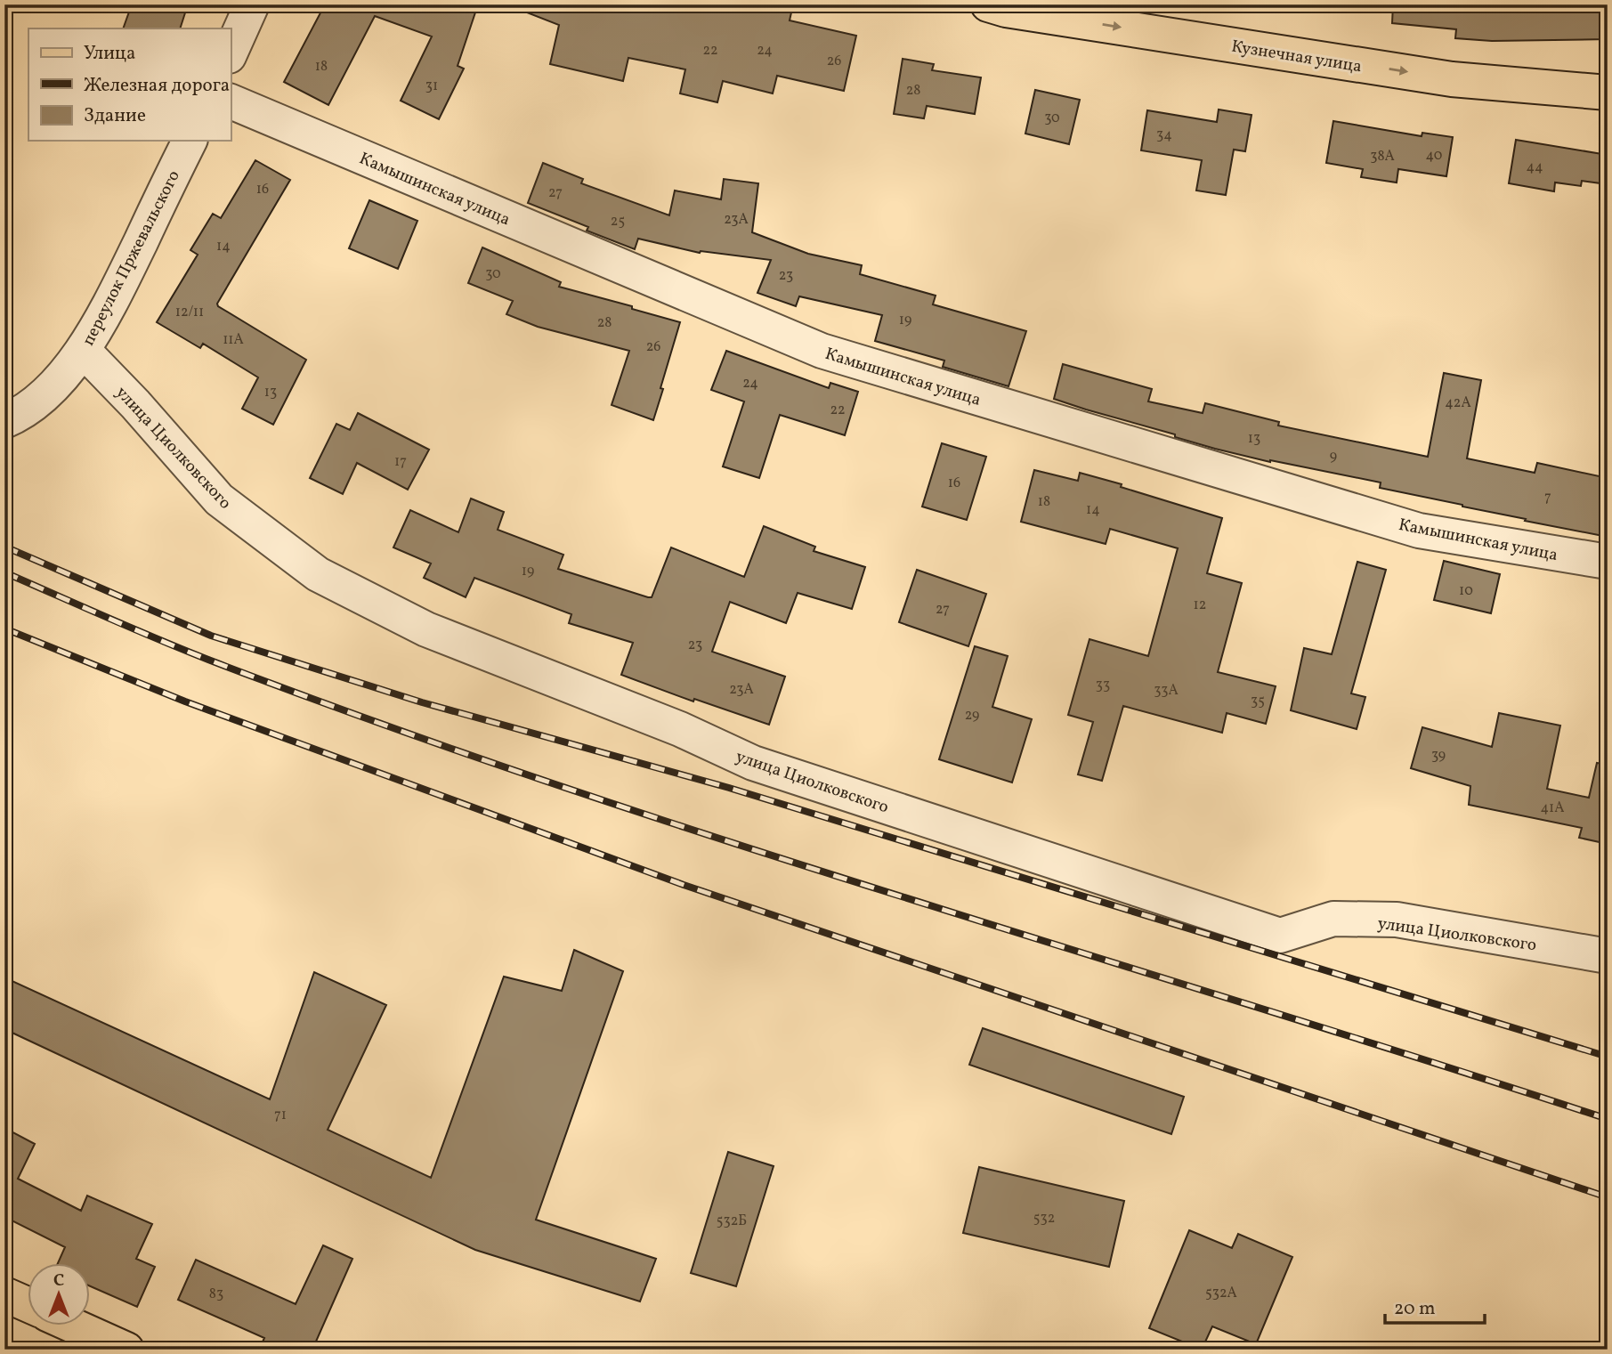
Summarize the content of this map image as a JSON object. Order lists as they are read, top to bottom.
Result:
{
  "streets": {
    "main road": ["Кузнечная улица"],
    "street": ["Камышинская улица", "переулок Пржевальского", "улица Циолковского"]
  },
  "crossings": [
    ["переулок Пржевальского", "улица Циолковского"]
  ],
  "one_way": ["Кузнечная улица"],
  "house_numbers": [
    "22",
    "24",
    "26",
    "18",
    "31",
    "28",
    "30",
    "34",
    "40",
    "38А",
    "44",
    "16",
    "27",
    "23А",
    "25",
    "14",
    "30",
    "23",
    "12/11",
    "19",
    "28",
    "11А",
    "26",
    "24",
    "13",
    "42А",
    "22",
    "13",
    "9",
    "17",
    "16",
    "7",
    "18",
    "14",
    "19",
    "10",
    "12",
    "27",
    "23",
    "33",
    "23А",
    "33А",
    "35",
    "29",
    "39",
    "41А",
    "71",
    "532",
    "532Б",
    "532А",
    "83"
  ],
  "legend": ["Улица", "Железная дорога", "Здание"],
  "scale_bar": "20 m",
  "north": "top"
}
